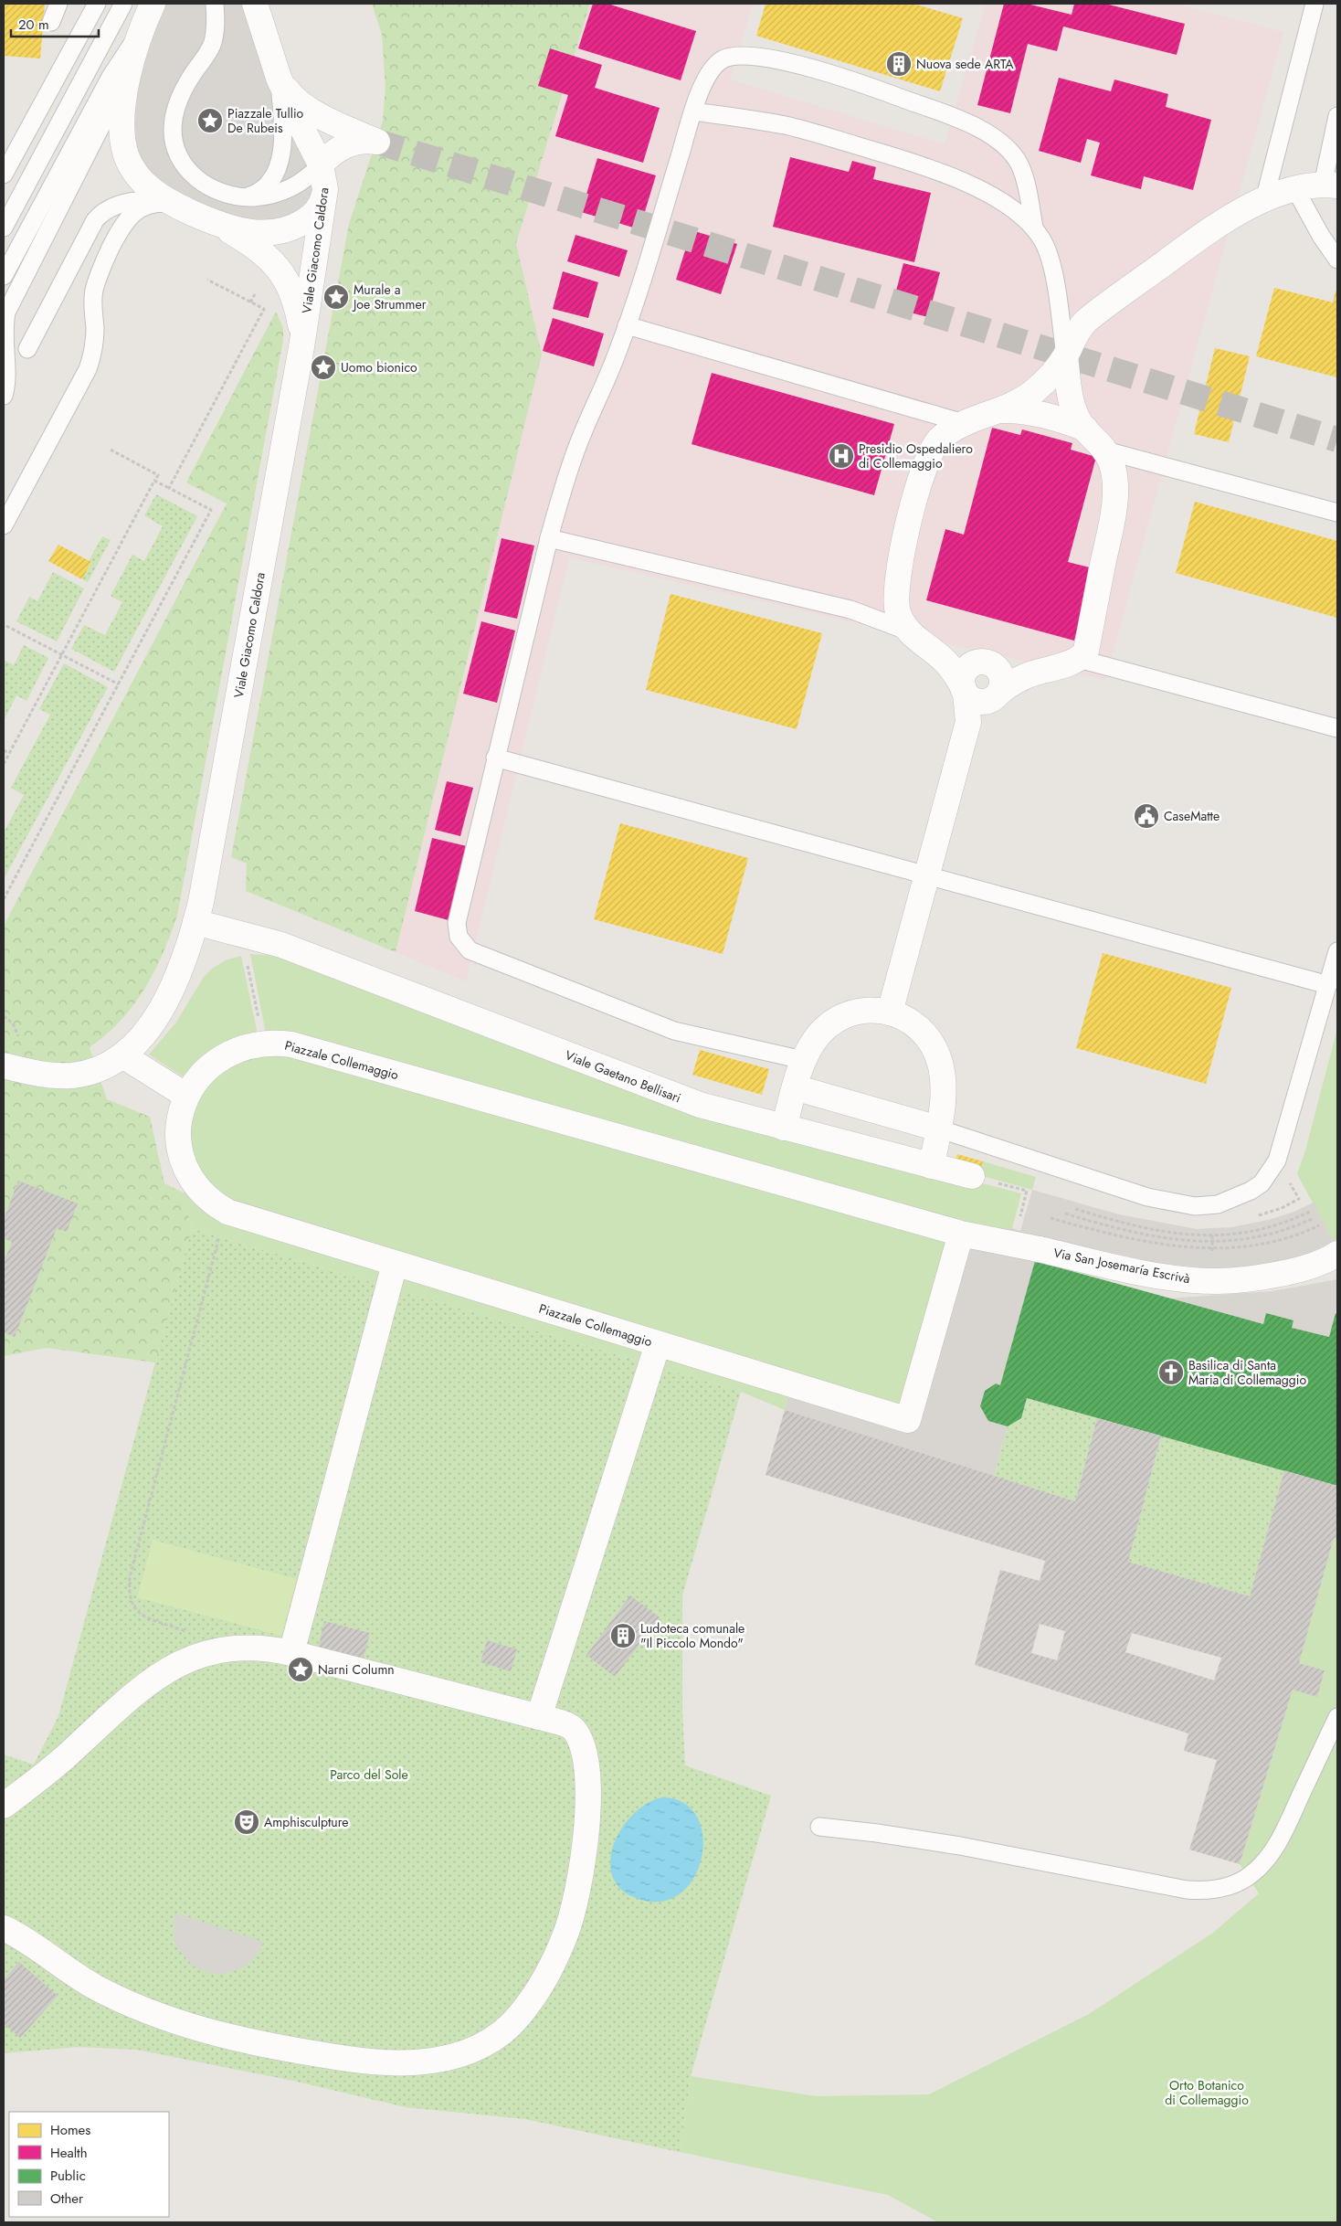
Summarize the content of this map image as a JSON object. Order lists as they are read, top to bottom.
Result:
{
  "streets": {
    "street": [
      "Viale Giacomo Caldora",
      "Piazzale Collemaggio",
      "Viale Gaetano Bellisari",
      "Via San Josemaría Escrivà"
    ]
  },
  "crossings": [
    ["Viale Giacomo Caldora", "Viale Gaetano Bellisari"],
    ["Piazzale Collemaggio", "Via San Josemaría Escrivà"]
  ],
  "parks": ["Parco del Sole", "Orto Botanico di Collemaggio"],
  "places": {
    "building": ["Nuova sede ARTA", "Ludoteca comunale \"Il Piccolo Mondo\""],
    "place": [
      "Piazzale Tullio De Rubeis",
      "Murale a Joe Strummer",
      "Uomo bionico",
      "Narni Column"
    ],
    "hospital": ["Presidio Ospedaliero di Collemaggio"],
    "public building": ["CaseMatte"],
    "church": ["Basilica di Santa Maria di Collemaggio"],
    "theatre": ["Amphisculpture"]
  },
  "legend": [
    "Homes",
    "Health",
    "Public",
    "Other"
  ],
  "scale_bar": "20 m"
}
